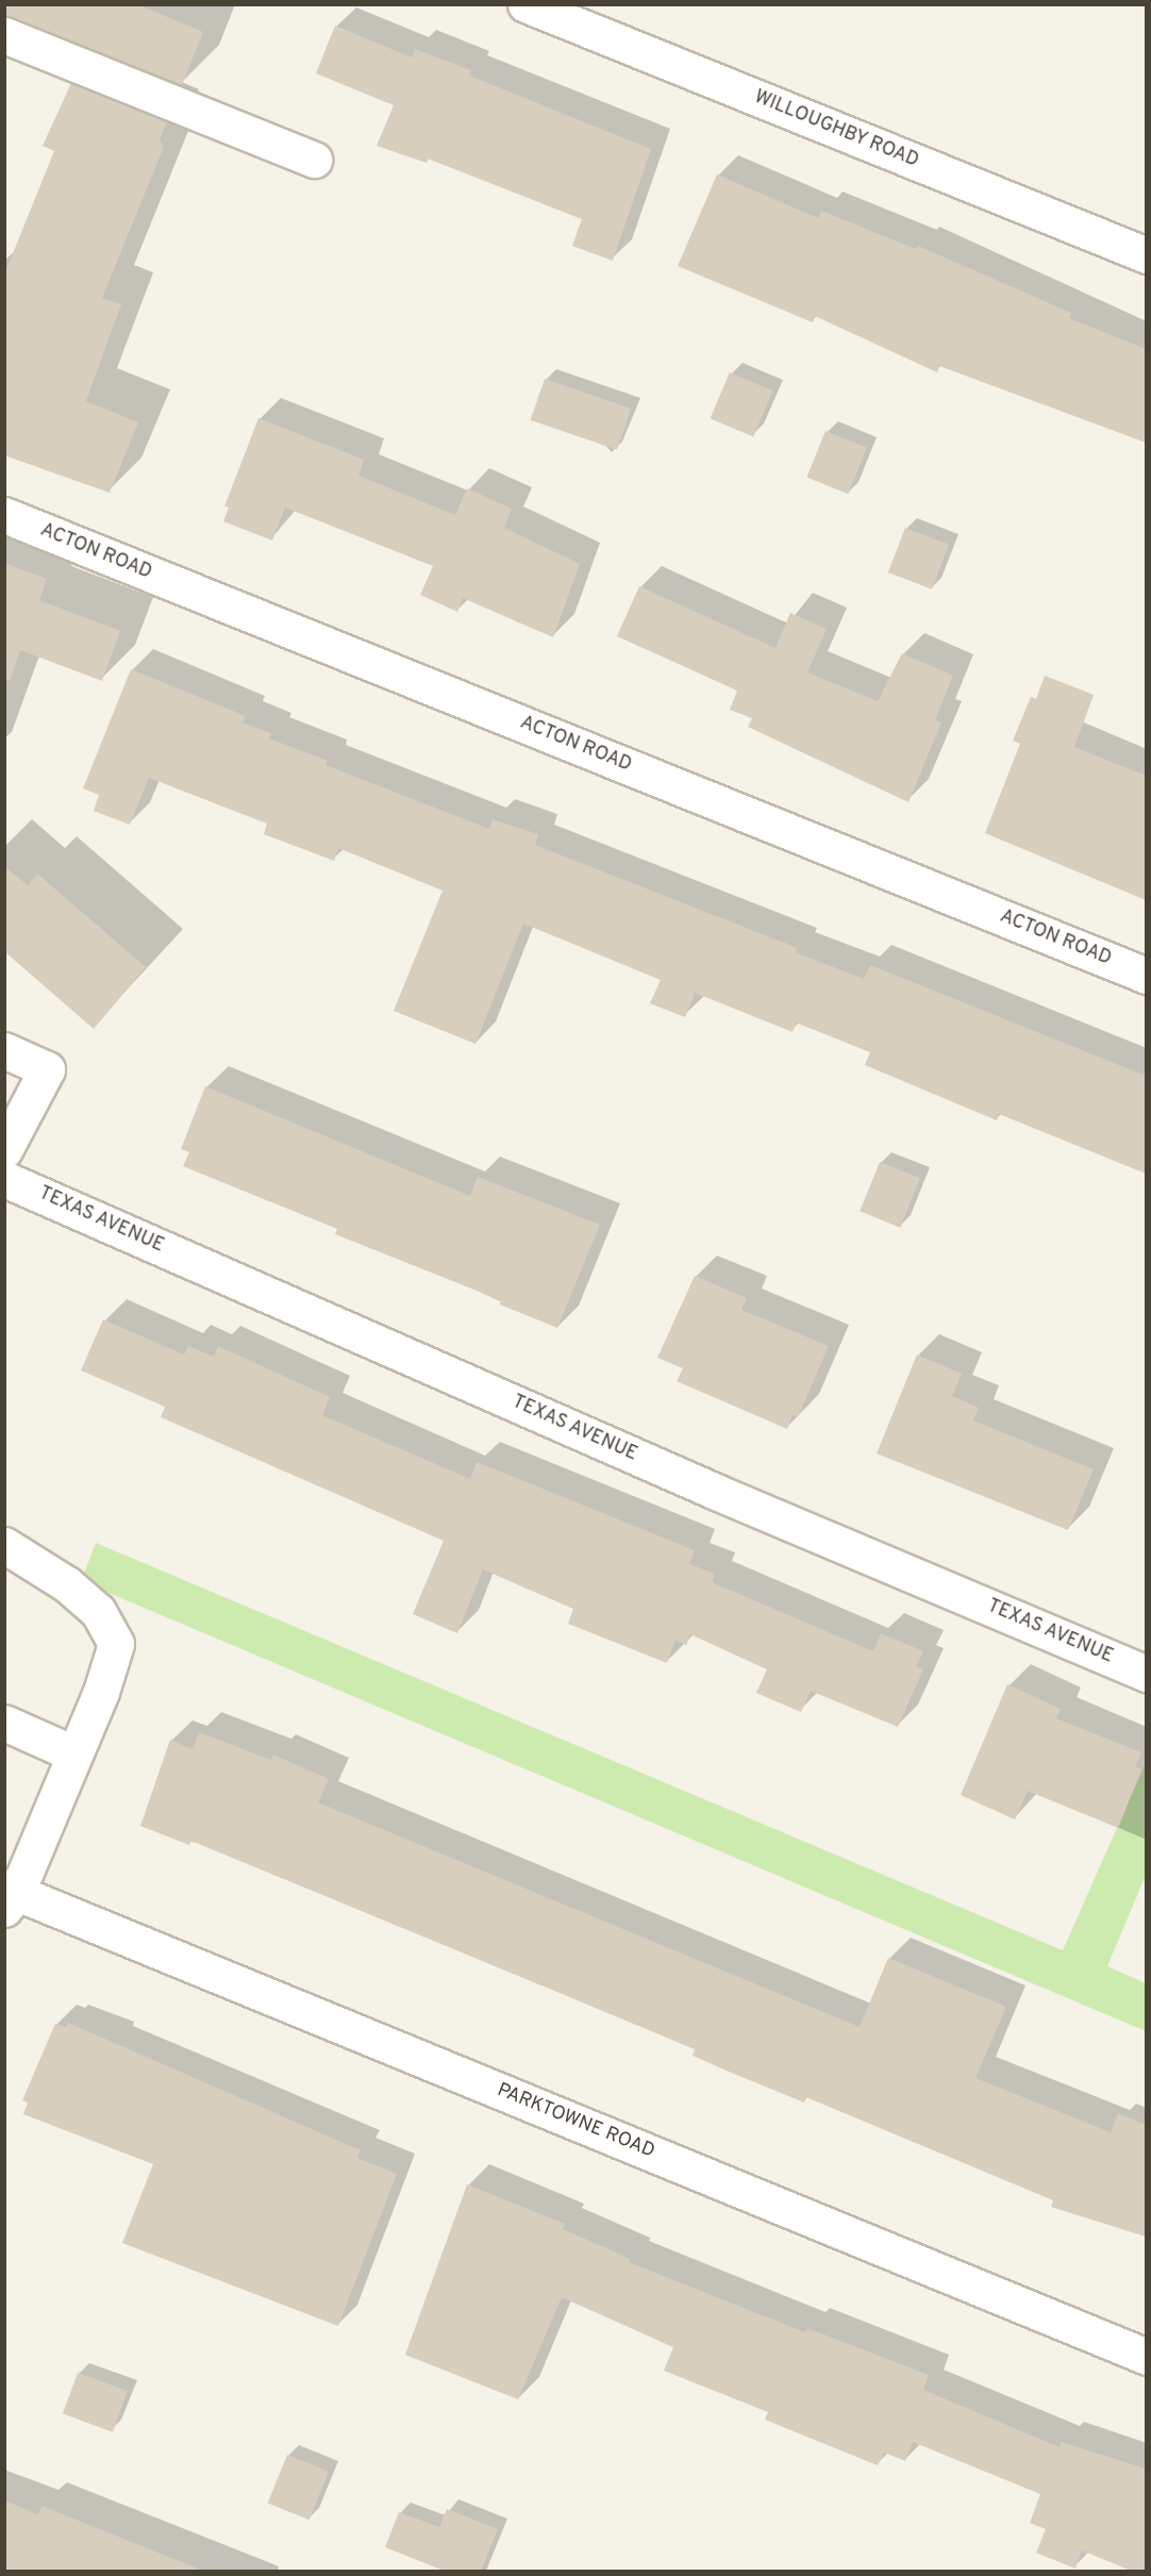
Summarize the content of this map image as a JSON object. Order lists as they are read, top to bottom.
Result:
{
  "streets": {
    "street": [
      "WILLOUGHBY ROAD",
      "ACTON ROAD",
      "TEXAS AVENUE",
      "PARKTOWNE ROAD"
    ]
  }
}
